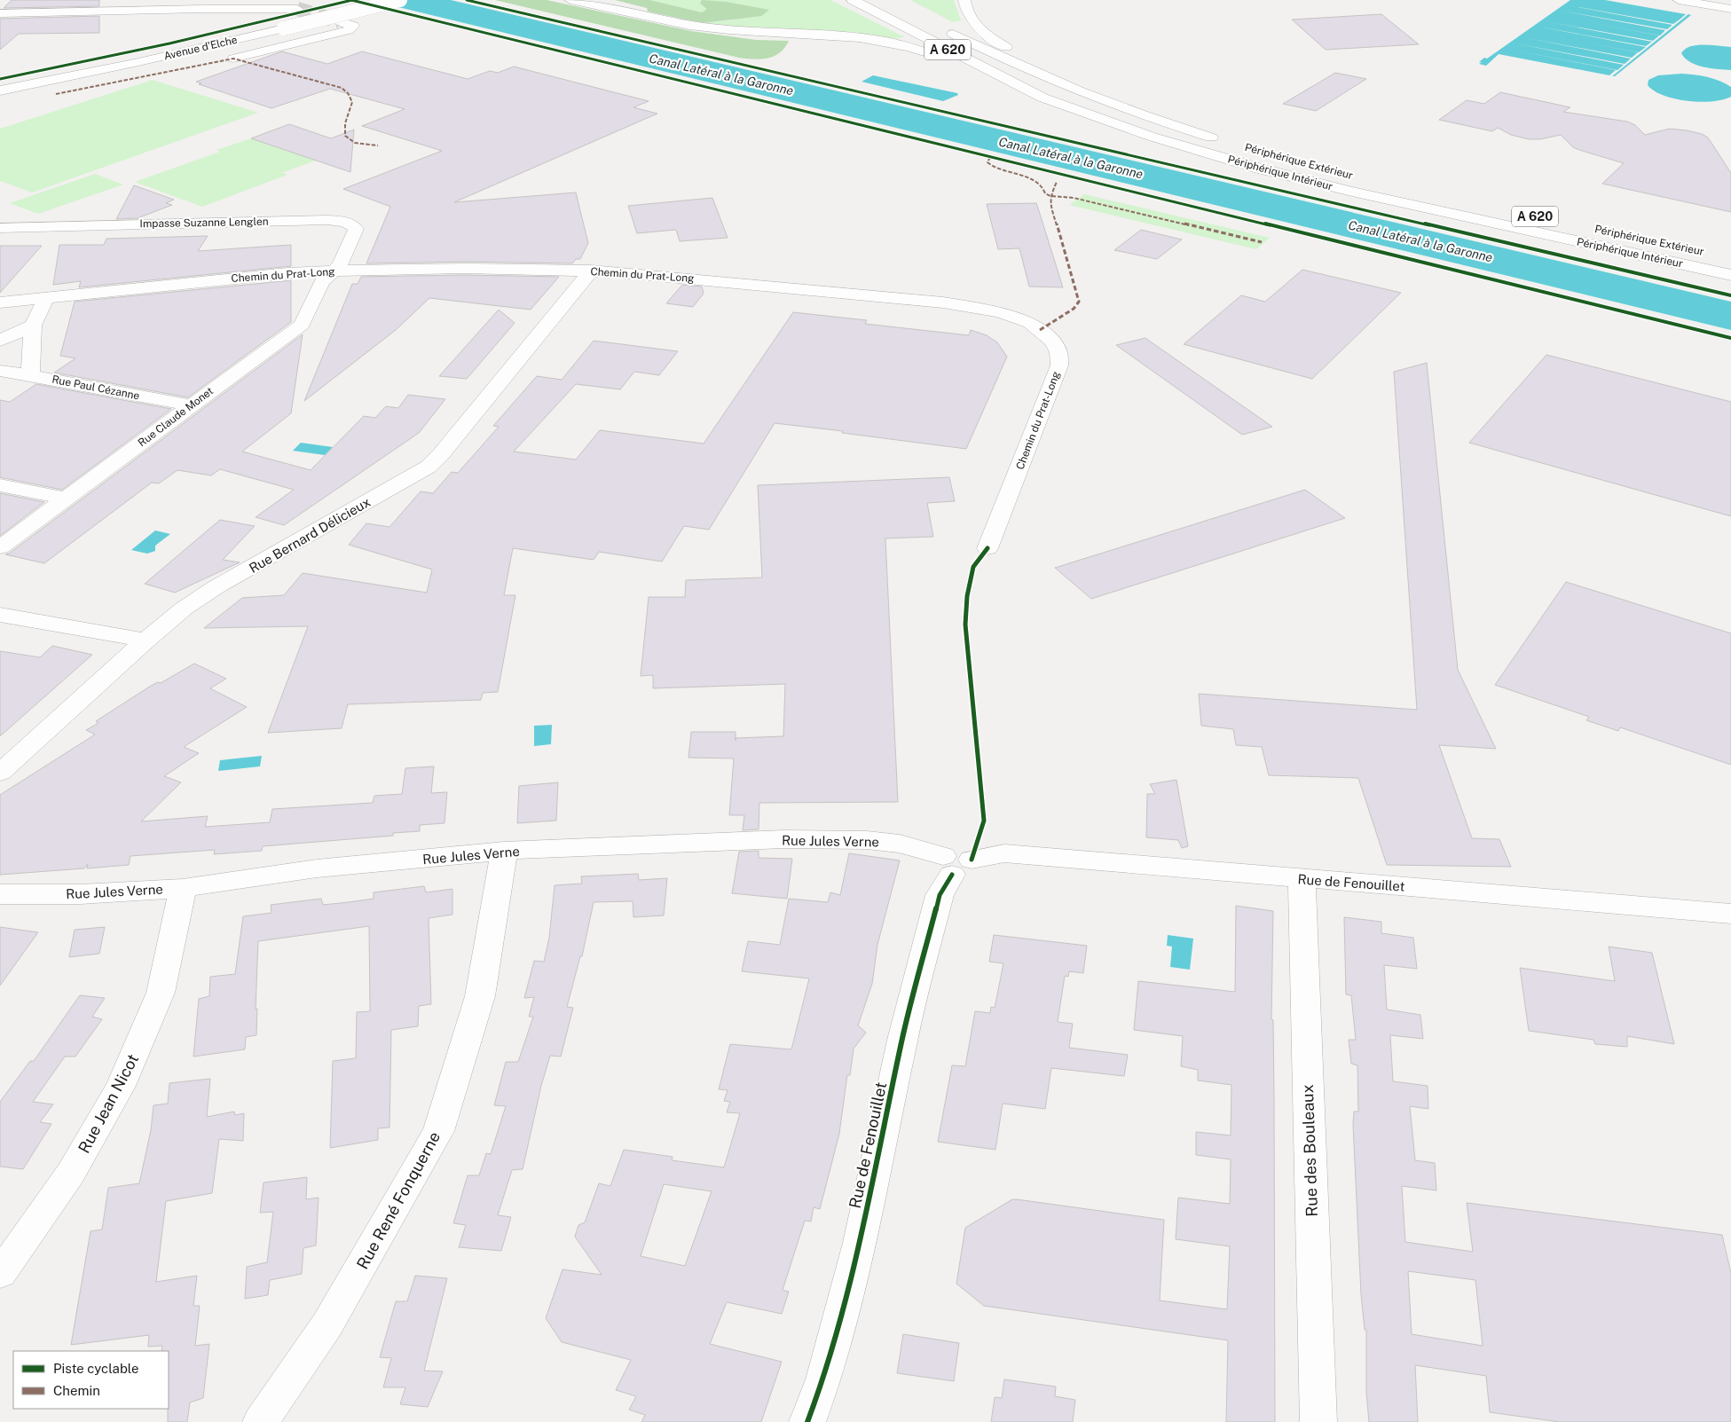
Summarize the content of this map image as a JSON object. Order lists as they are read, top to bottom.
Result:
{
  "streets": {
    "main road": [
      "Avenue d'Elche",
      "A 620",
      "Périphérique Extérieur",
      "Périphérique Intérieur",
      "Impasse Suzanne Lenglen",
      "Chemin du Prat-Long",
      "Rue Paul Cézanne",
      "Rue Claude Monet",
      "Rue Bernard Délicieux",
      "Rue Jules Verne",
      "Rue de Fenouillet",
      "Rue Jean Nicot",
      "Rue des Bouleaux",
      "Rue René Fonquerne"
    ]
  },
  "crossings": [
    ["Impasse Suzanne Lenglen", "Chemin du Prat-Long"],
    ["Impasse Suzanne Lenglen", "Rue Claude Monet"],
    ["Chemin du Prat-Long", "Rue Claude Monet"],
    ["Chemin du Prat-Long", "Rue Bernard Délicieux"],
    ["Rue Paul Cézanne", "Rue Claude Monet"],
    ["Rue Jules Verne", "Rue de Fenouillet"],
    ["Rue Jules Verne", "Rue Jean Nicot"],
    ["Rue Jules Verne", "Rue René Fonquerne"],
    ["Rue de Fenouillet", "Rue des Bouleaux"]
  ],
  "water": ["Canal Latéral à la Garonne"],
  "legend": ["Piste cyclable", "Chemin"]
}
